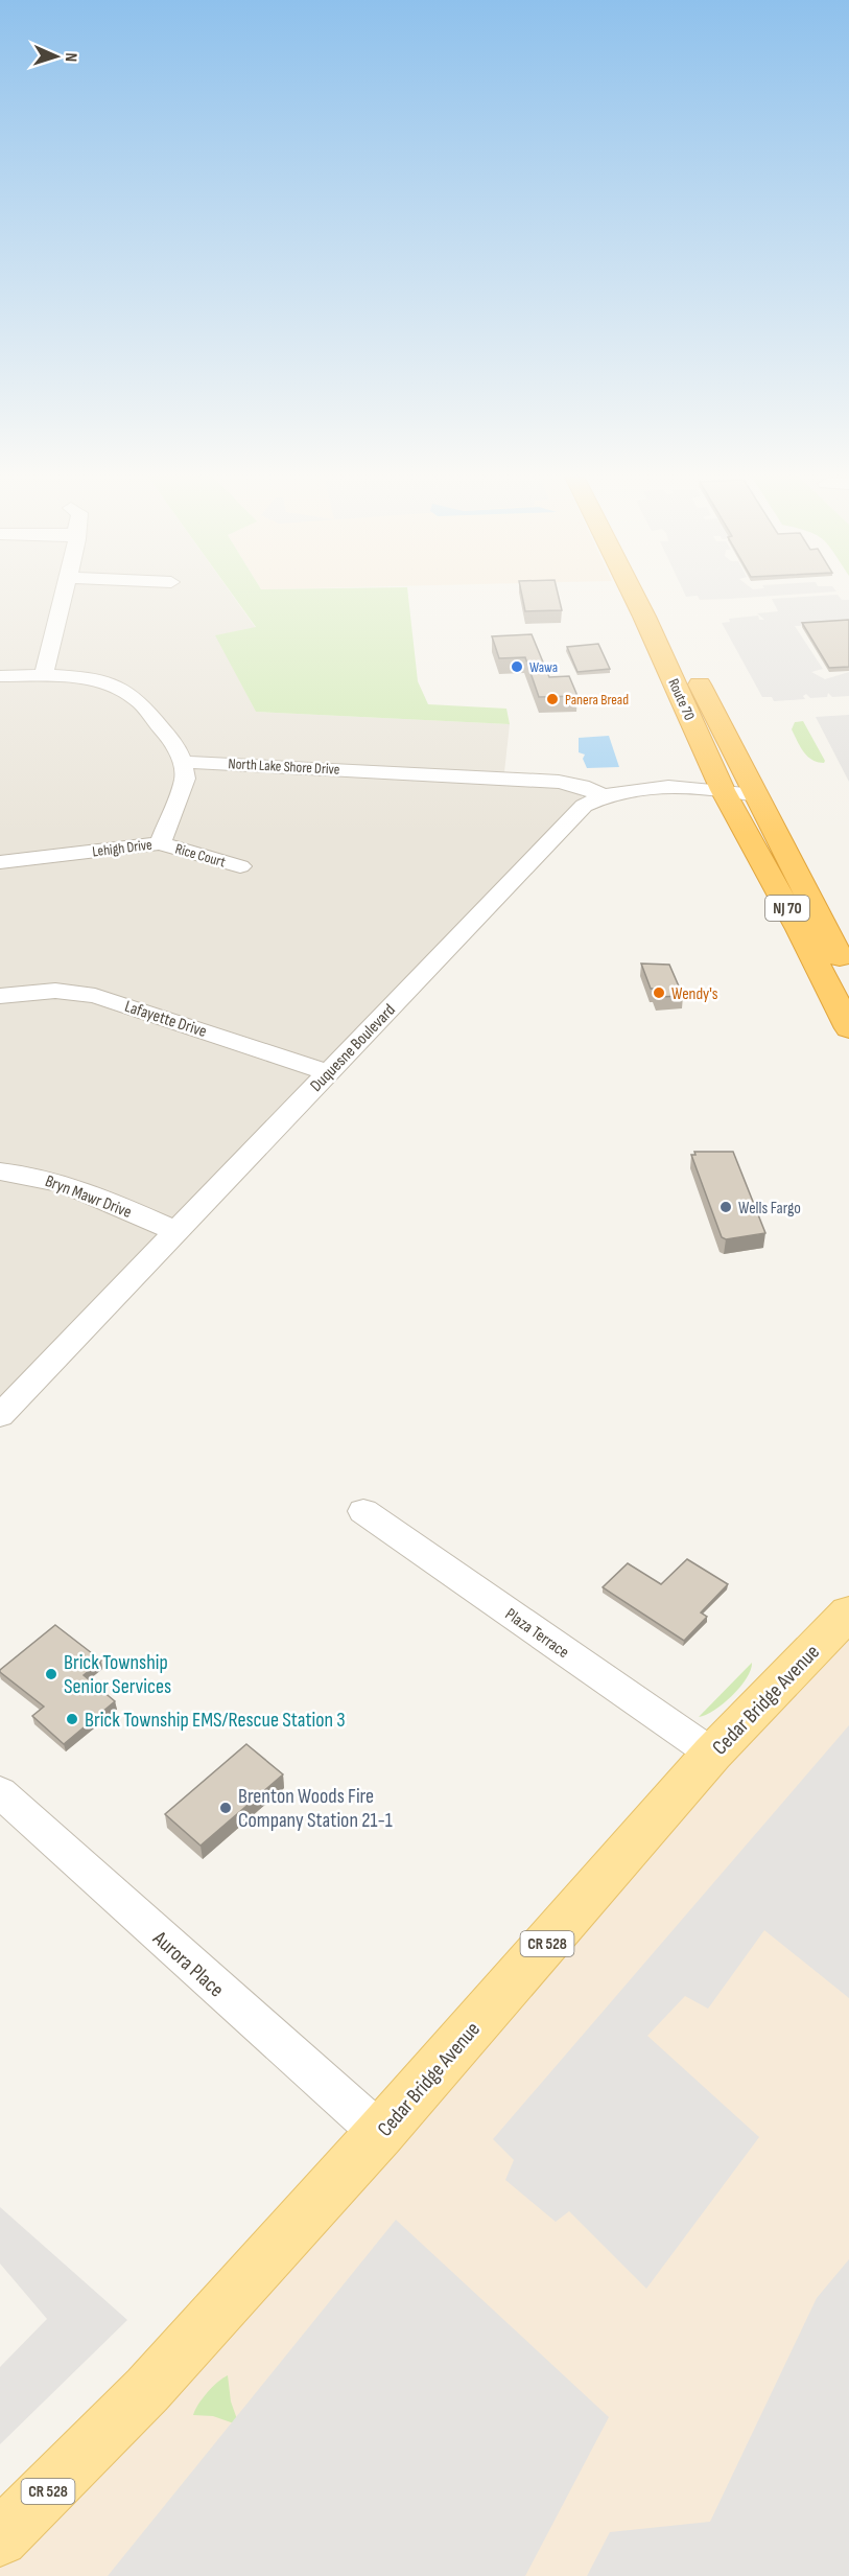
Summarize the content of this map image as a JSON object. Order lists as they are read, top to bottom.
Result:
{
  "streets": {
    "highway": ["Route 70", "NJ 70"],
    "main road": ["Cedar Bridge Avenue", "CR 528"],
    "street": [
      "North Lake Shore Drive",
      "Lehigh Drive",
      "Rice Court",
      "Lafayette Drive",
      "Duquesne Boulevard",
      "Bryn Mawr Drive",
      "Plaza Terrace",
      "Aurora Place"
    ]
  },
  "crossings": [
    ["Route 70", "NJ 70"],
    ["Route 70", "Duquesne Boulevard"],
    ["North Lake Shore Drive", "Lehigh Drive"],
    ["North Lake Shore Drive", "Duquesne Boulevard"],
    ["Lehigh Drive", "Rice Court"],
    ["NJ 70", "Duquesne Boulevard"],
    ["Lafayette Drive", "Duquesne Boulevard"],
    ["Duquesne Boulevard", "Bryn Mawr Drive"],
    ["Plaza Terrace", "Cedar Bridge Avenue"],
    ["Cedar Bridge Avenue", "Aurora Place"]
  ],
  "places": [
    "Wawa",
    "Panera Bread",
    "Wendy's",
    "Wells Fargo",
    "Brick Township Senior Services",
    "Brick Township EMS/Rescue Station 3",
    "Brenton Woods Fire Company Station 21-1"
  ],
  "north": "right"
}
